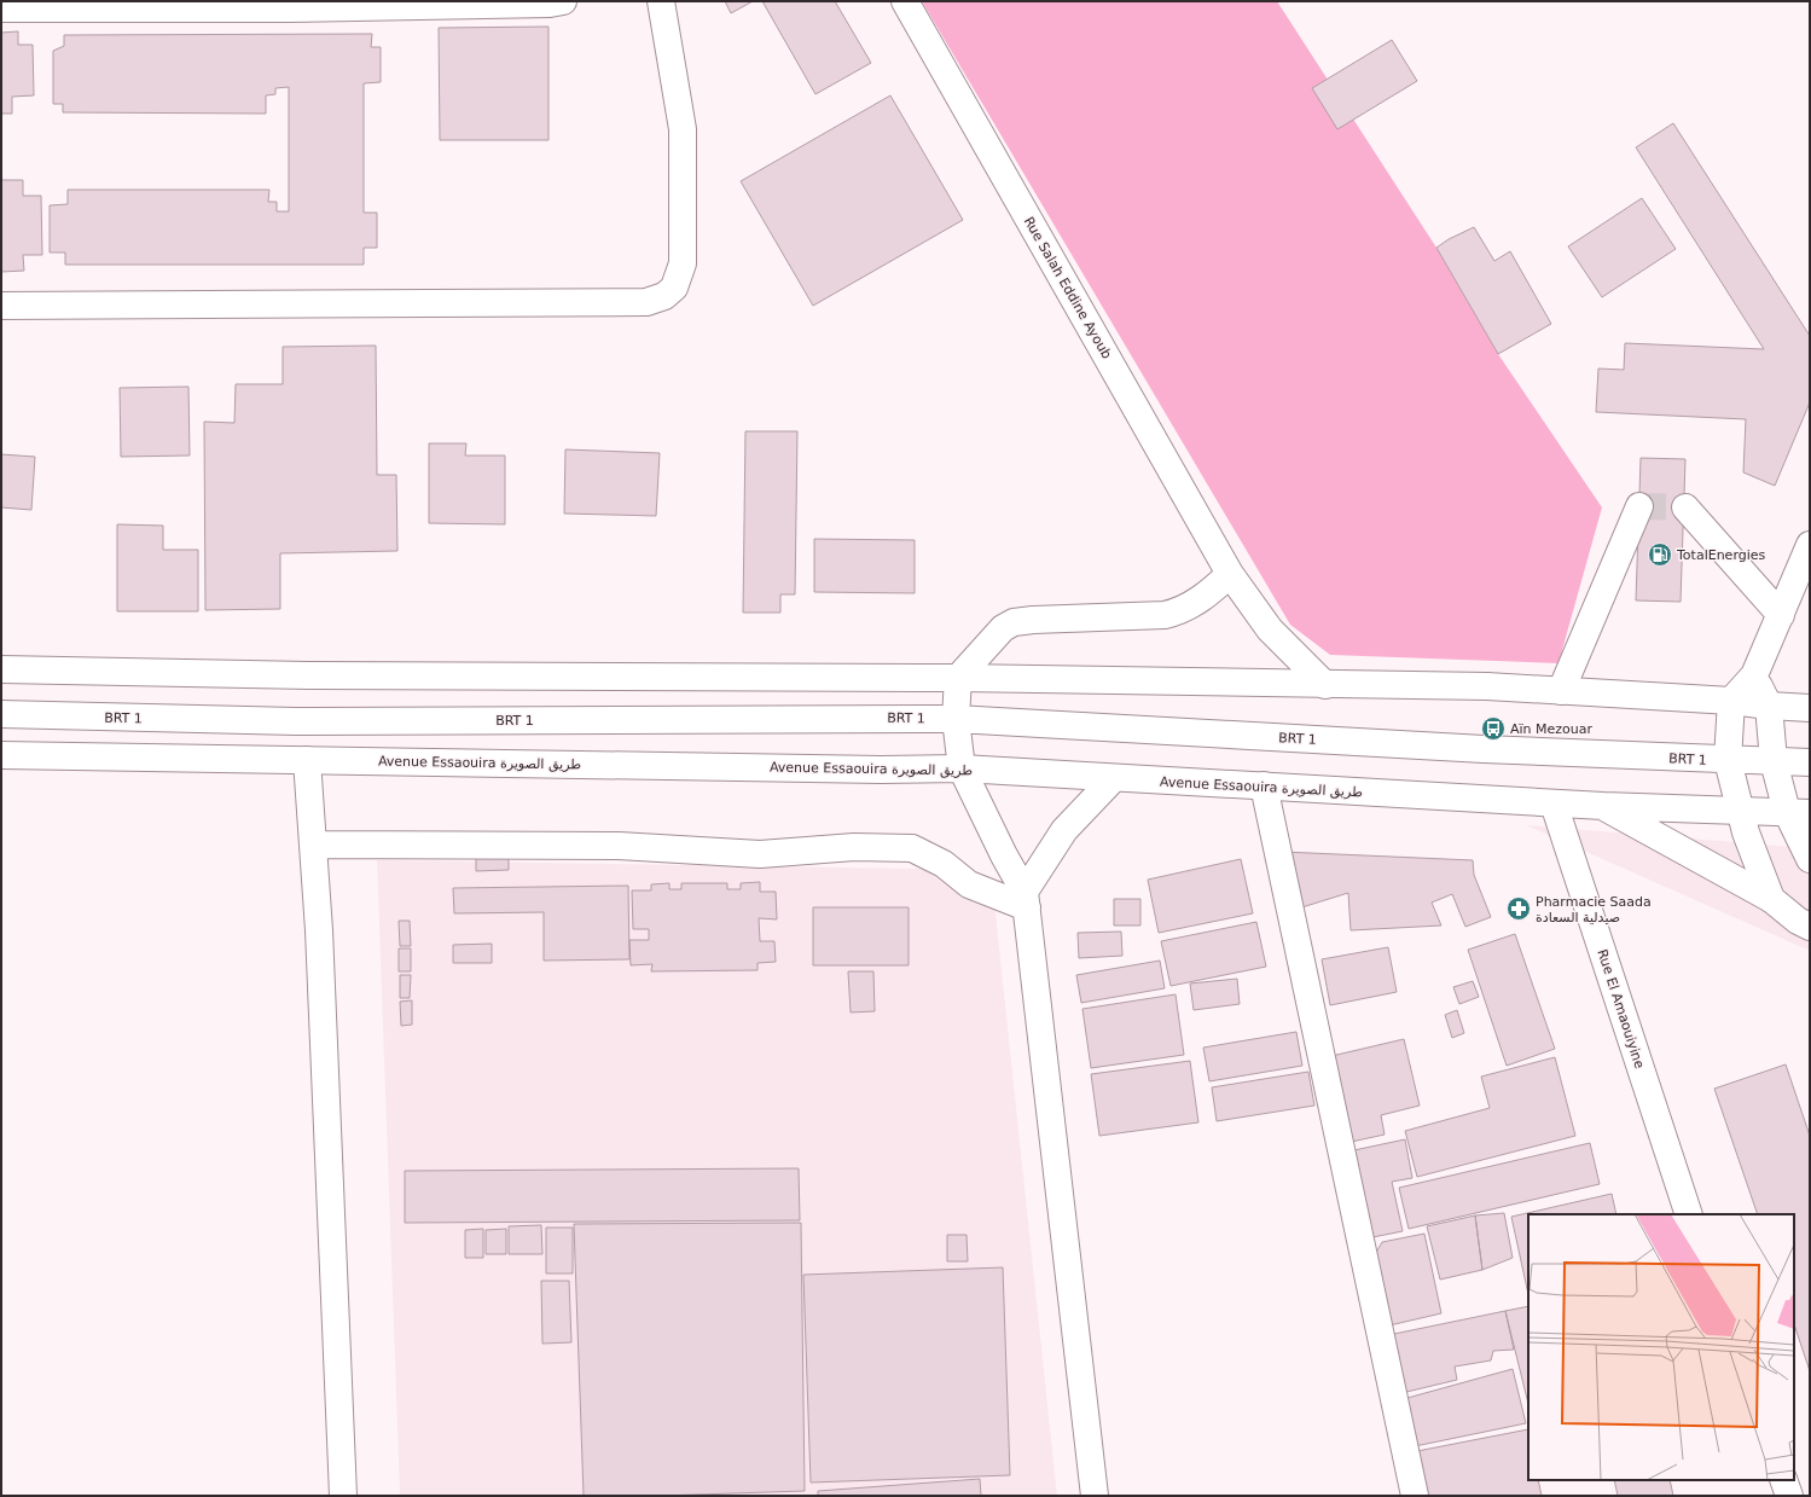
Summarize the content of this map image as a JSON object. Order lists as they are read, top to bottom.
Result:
{
  "streets": {
    "street": [
      "Rue Salah Eddine Ayoub",
      "BRT 1",
      "Avenue Essaouira طريق الصويرة",
      "Rue El Amaouiyine"
    ]
  },
  "crossings": [
    ["Avenue Essaouira طريق الصويرة", "Rue El Amaouiyine"]
  ],
  "places": {
    "fuel station": ["TotalEnergies"],
    "bus stop": ["Aïn Mezouar"],
    "pharmacy": ["Pharmacie Saada صيدلية السعادة"]
  }
}
